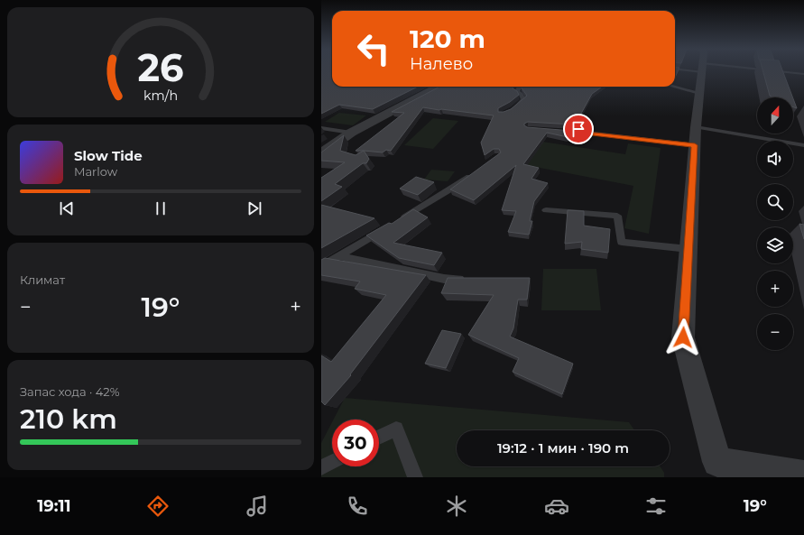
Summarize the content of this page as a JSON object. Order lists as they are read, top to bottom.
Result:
{
  "north": "top",
  "page": {
    "turn": ["120 m", "Налево"],
    "map_buttons": ["+", "−"],
    "song": ["Slow Tide", "Marlow"],
    "tile": [
      "Климат",
      ["Запас хода · 42%", "210 km"]
    ],
    "heat": ["−", "19°", "+"],
    "limit": "30",
    "trip": "19:12 · 1 мин · 190 m",
    "tabs": ["19:11", "19°"],
    "gauge": ["26", "km/h"]
  }
}
